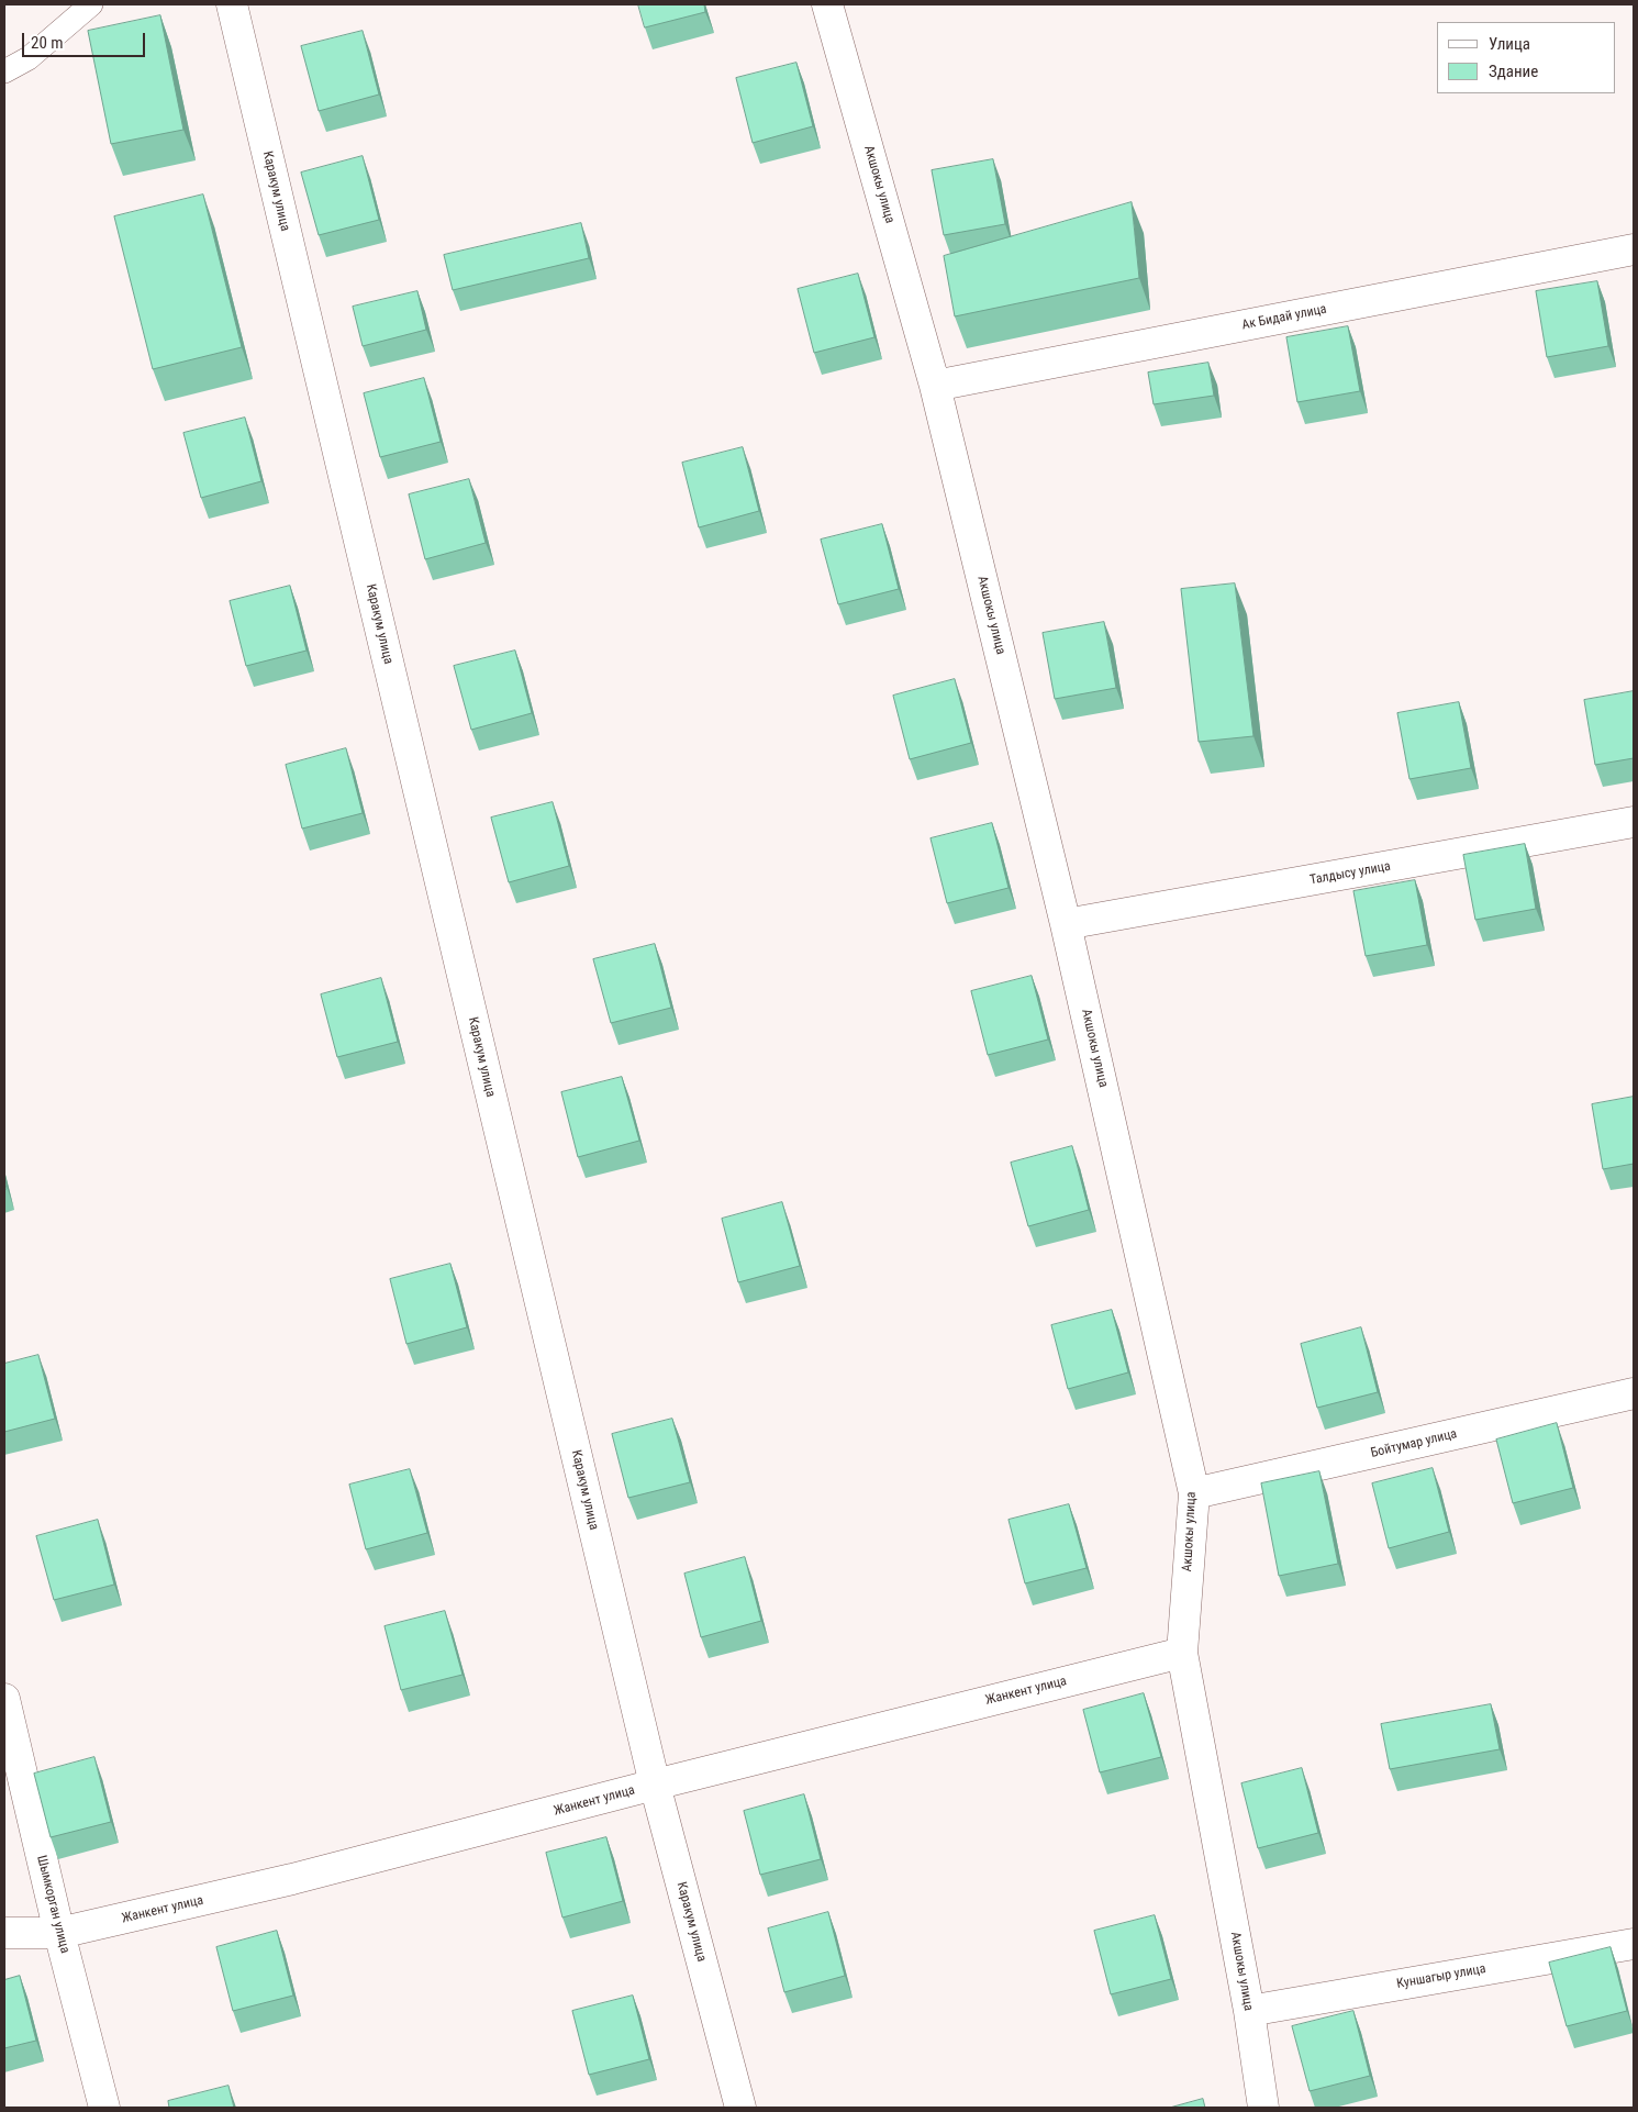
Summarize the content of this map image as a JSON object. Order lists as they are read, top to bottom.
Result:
{
  "streets": {
    "street": [
      "Акшокы улица",
      "Каракум улица",
      "Ак Бидай улица",
      "Талдысу улица",
      "Бойтумар улица",
      "Жанкент улица",
      "Шымкорган улица",
      "Куншагыр улица"
    ]
  },
  "crossings": [
    ["Акшокы улица", "Ак Бидай улица"],
    ["Акшокы улица", "Талдысу улица"],
    ["Акшокы улица", "Бойтумар улица"],
    ["Акшокы улица", "Жанкент улица"],
    ["Акшокы улица", "Куншагыр улица"],
    ["Каракум улица", "Жанкент улица"],
    ["Жанкент улица", "Шымкорган улица"]
  ],
  "legend": ["Улица", "Здание"],
  "scale_bar": "20 m"
}
